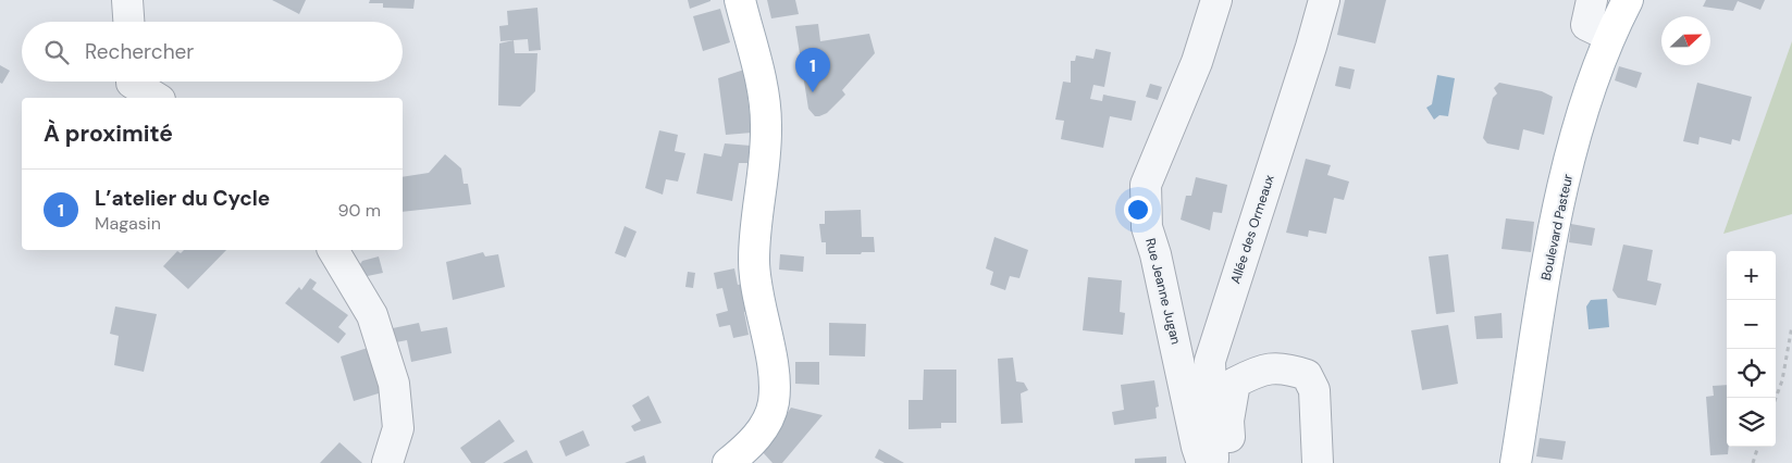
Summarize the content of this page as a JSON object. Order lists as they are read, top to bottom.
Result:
{
  "streets": {
    "main road": ["Boulevard Pasteur"],
    "street": ["Allée des Ormeaux", "Rue Jeanne Jugan"]
  },
  "north": "right",
  "page": {
    "search": "Rechercher",
    "pins": "1",
    "heading": "À proximité",
    "list": [
      {
        "mark": "1",
        "name": "L’atelier du Cycle",
        "note": "Magasin",
        "value": "90 m"
      }
    ],
    "map_buttons": ["+", "−"]
  }
}
